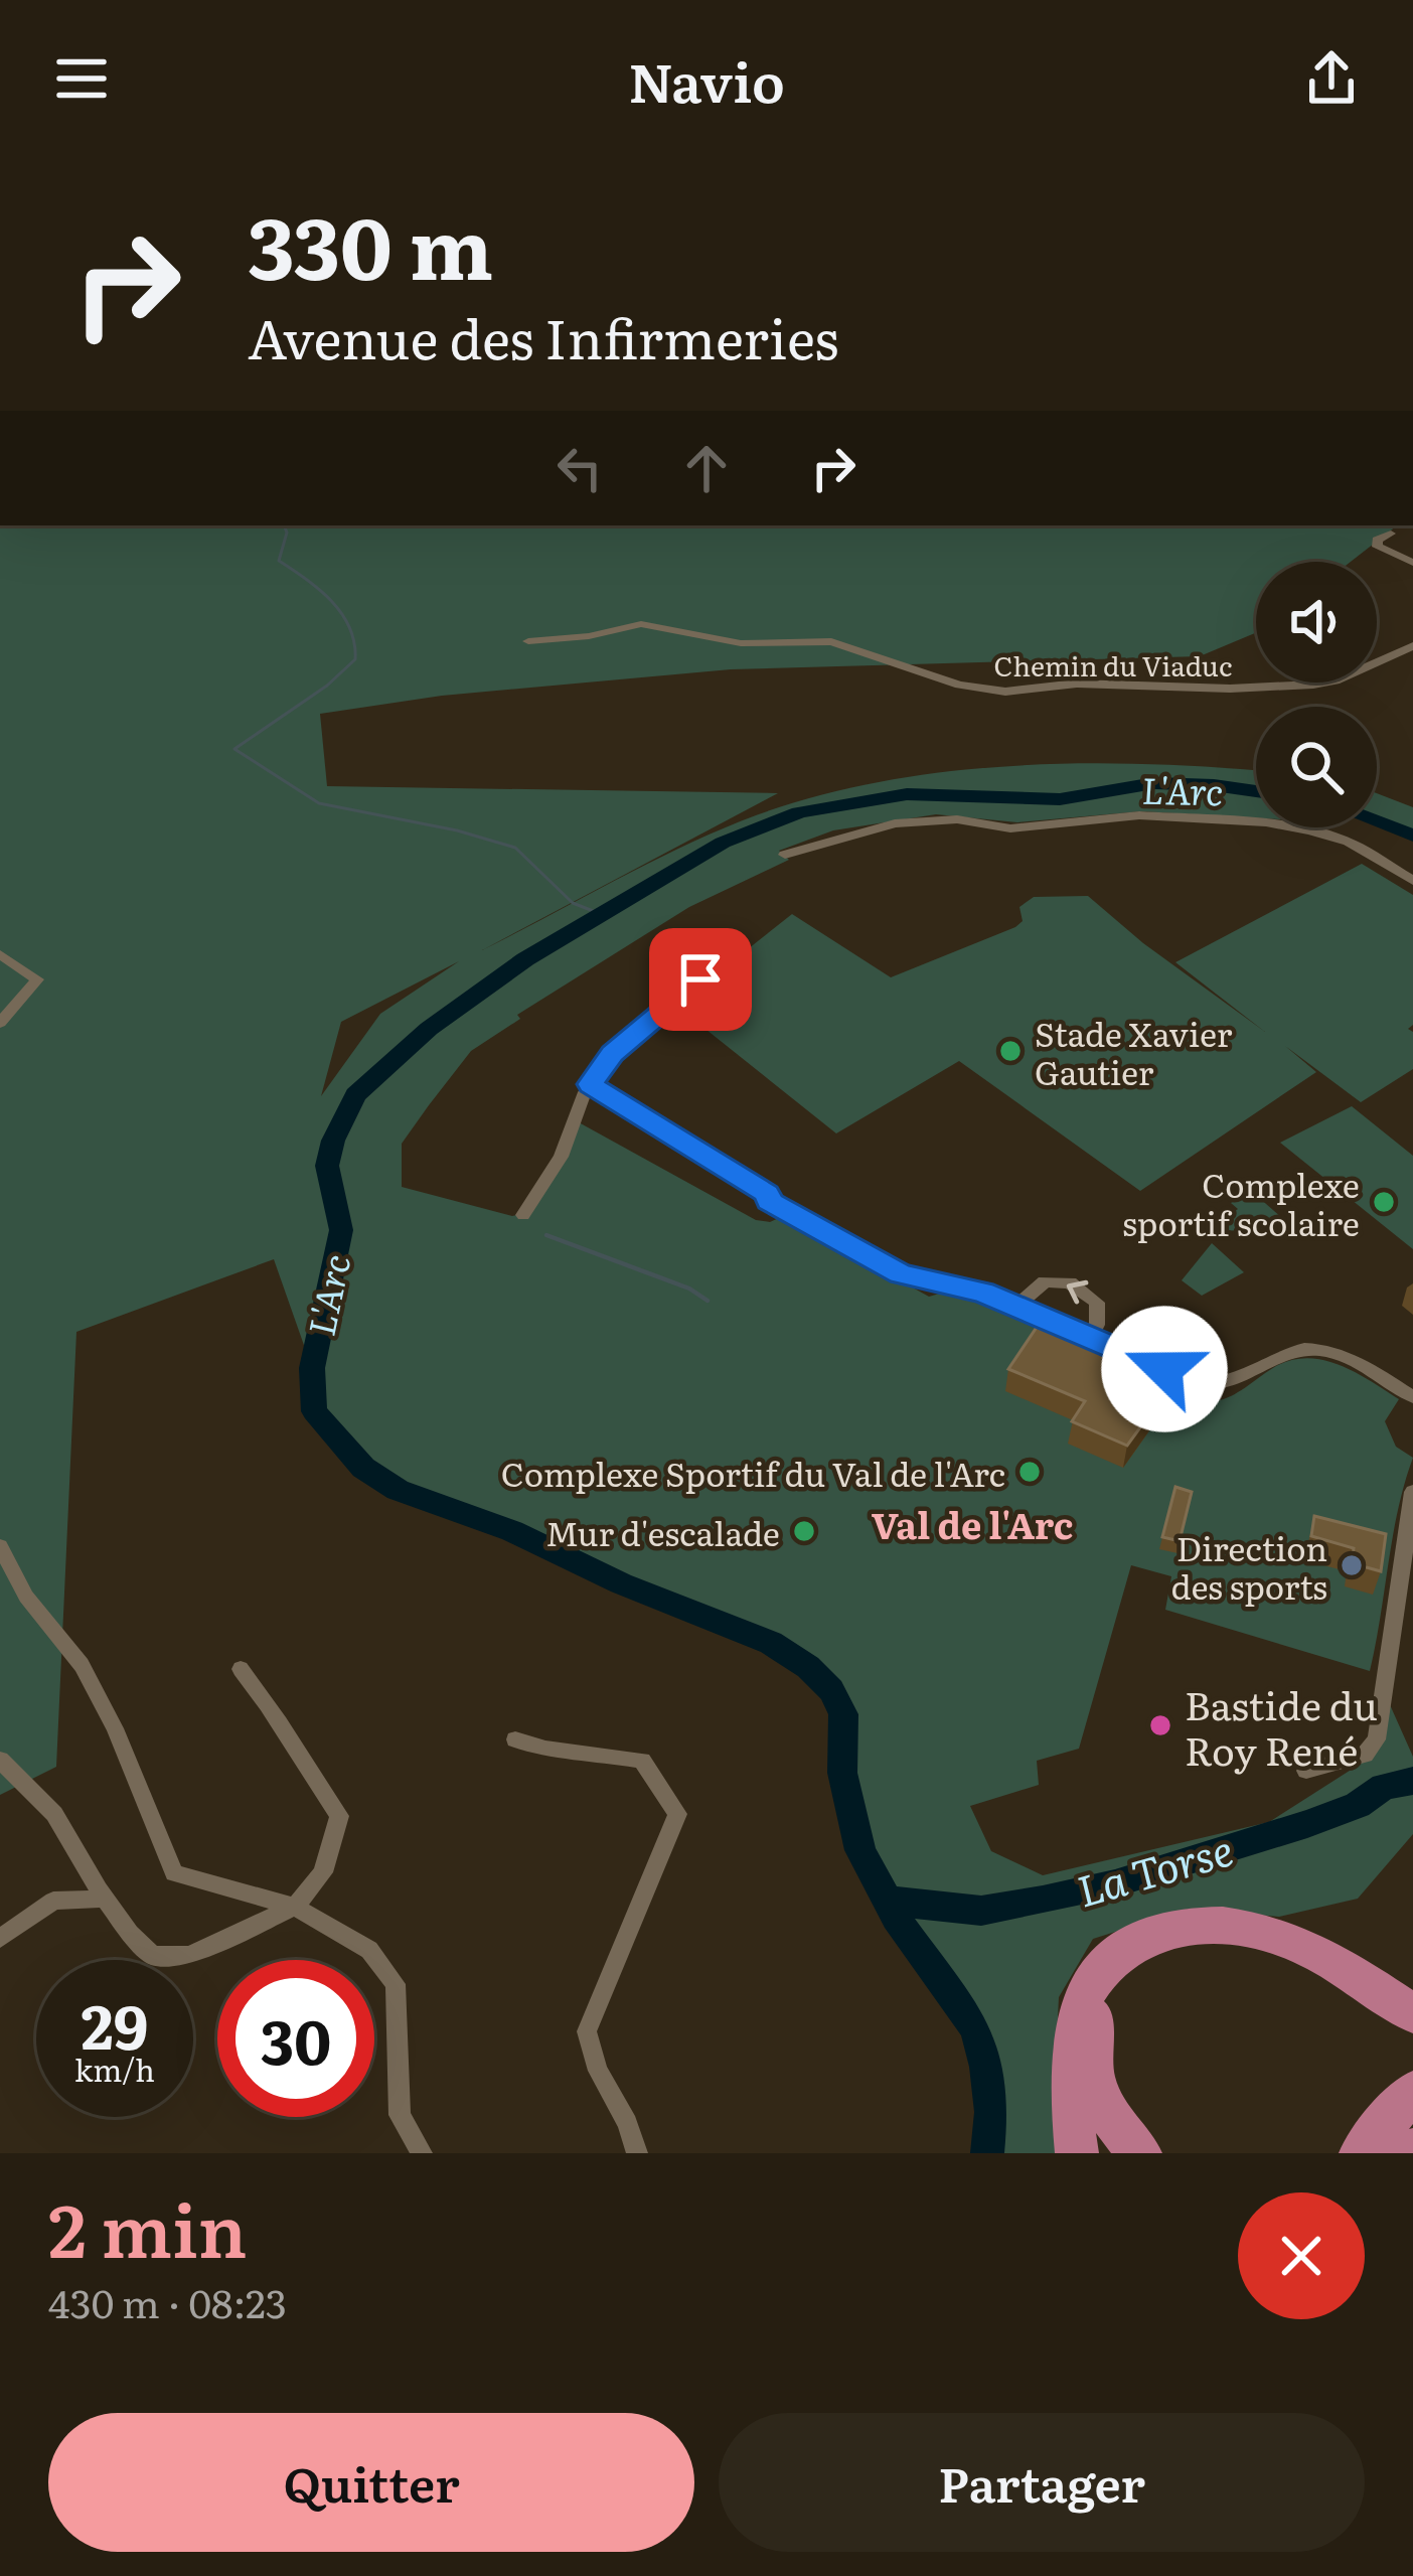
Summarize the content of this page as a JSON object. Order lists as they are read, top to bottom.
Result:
{
  "streets": {
    "street": ["Chemin du Viaduc"]
  },
  "districts": ["Val de l'Arc"],
  "water": ["L'Arc", "La Torse"],
  "places": [
    "Stade Xavier Gautier",
    "Complexe sportif scolaire",
    "Complexe Sportif du Val de l'Arc",
    "Mur d'escalade",
    "Direction des sports",
    "Bastide du Roy René"
  ],
  "page": {
    "header": "Navio",
    "turn": ["330 m", "Avenue des Infirmeries"],
    "speed": "29 km/h",
    "limit": "30",
    "heading": ["2 min", "430 m · 08:23"],
    "buttons": ["Quitter", "Partager"]
  }
}
